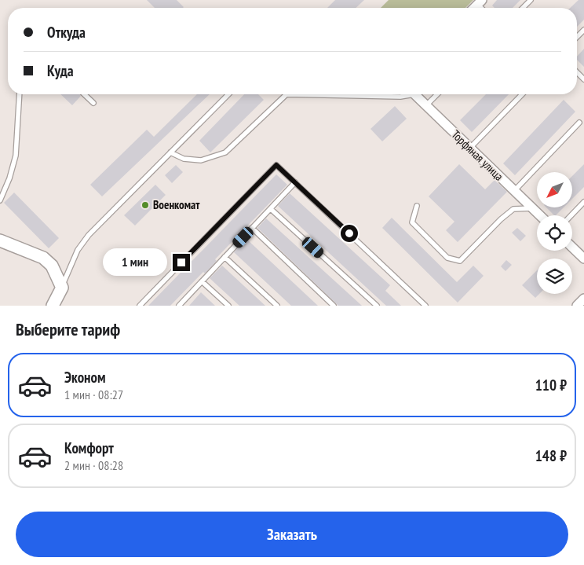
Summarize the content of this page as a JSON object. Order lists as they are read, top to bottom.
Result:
{
  "streets": {
    "street": ["Торфяная улица"]
  },
  "places": ["Военкомат"],
  "north": "bottom left",
  "page": {
    "banner": ["Откуда", "Куда"],
    "bubble": "1 мин",
    "heading": "Выберите тариф",
    "list": [
      {
        "name": "Эконом",
        "note": "1 мин · 08:27",
        "value": "110 ₽"
      },
      {
        "name": "Комфорт",
        "note": "2 мин · 08:28",
        "value": "148 ₽"
      }
    ],
    "buttons": "Заказать"
  }
}
